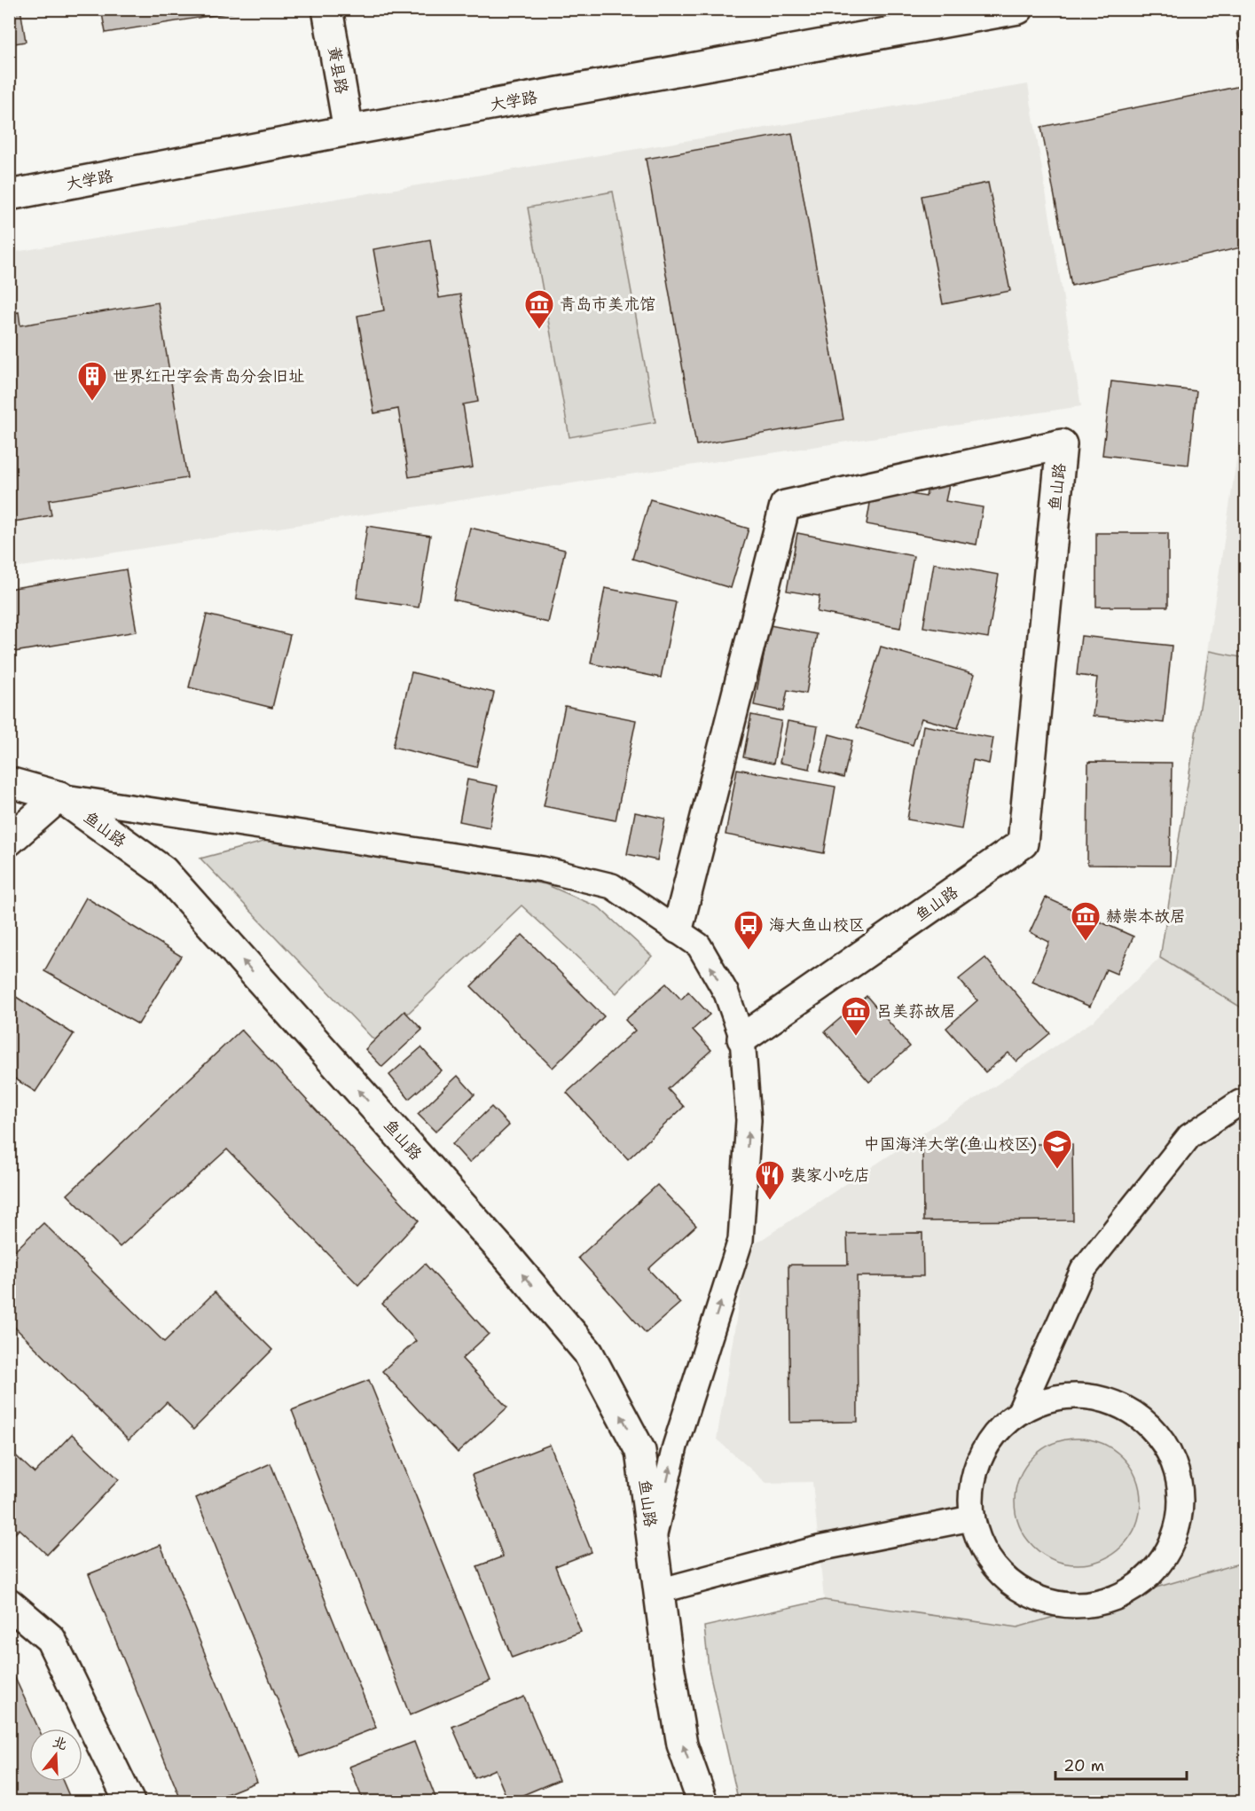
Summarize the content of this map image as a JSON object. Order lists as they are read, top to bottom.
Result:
{
  "streets": {
    "main road": ["黄县路", "大学路", "鱼山路"]
  },
  "crossings": [
    ["黄县路", "大学路"]
  ],
  "one_way": ["鱼山路"],
  "places": {
    "museum": ["青岛市美术馆", "赫崇本故居", "吕美荪故居"],
    "building": ["世界红卍字会青岛分会旧址"],
    "bus stop": ["海大鱼山校区"],
    "school or university": ["中国海洋大学(鱼山校区)"],
    "restaurant": ["裴家小吃店"]
  },
  "scale_bar": "20 m",
  "north": "top"
}
